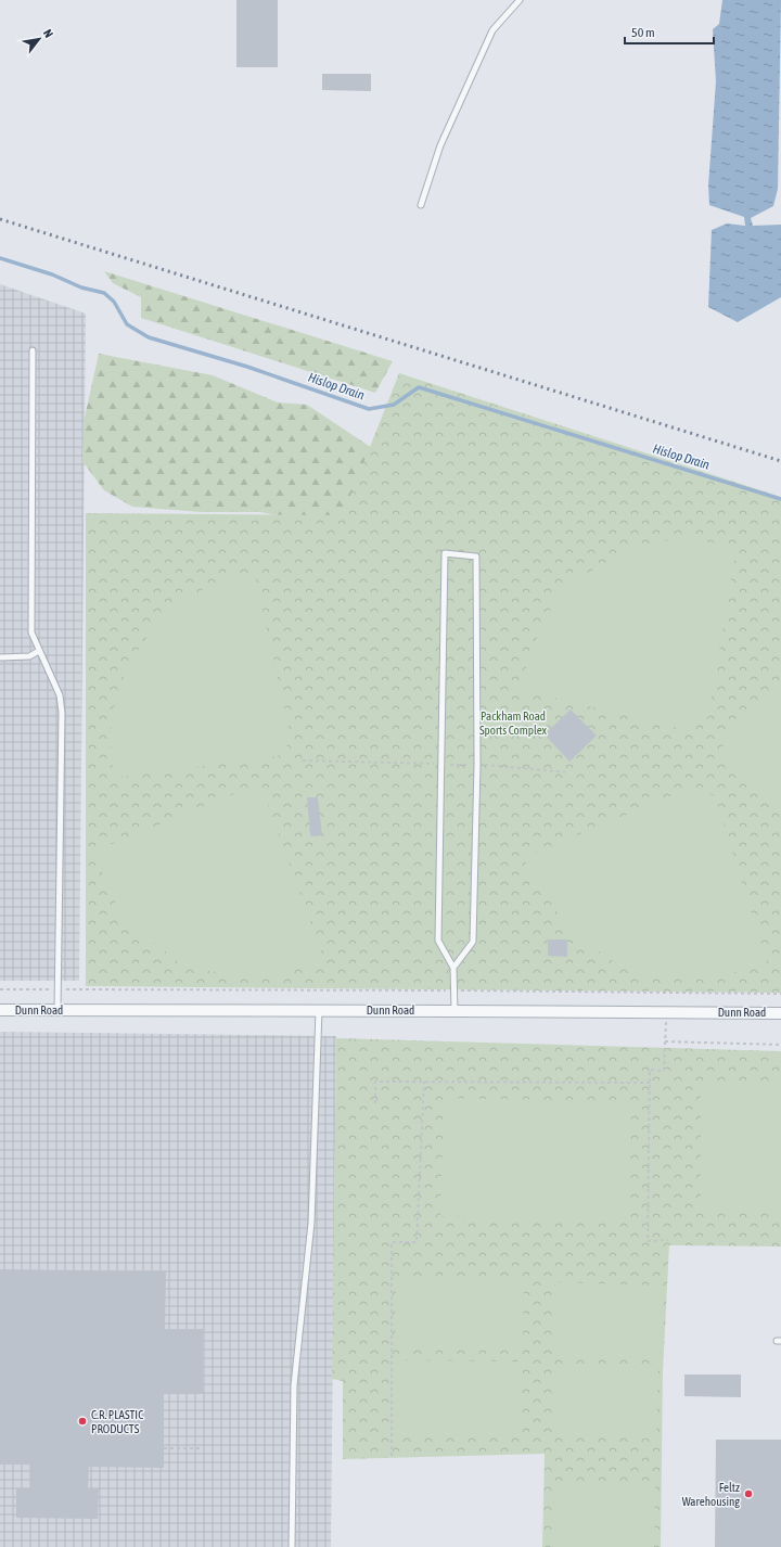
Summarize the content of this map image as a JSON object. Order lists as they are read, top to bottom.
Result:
{
  "streets": {
    "street": ["Dunn Road"]
  },
  "water": ["Hislop Drain"],
  "parks": ["Packham Road Sports Complex"],
  "places": ["C.R. PLASTIC PRODUCTS", "Feltz Warehousing"],
  "scale_bar": "50 m",
  "north": "top right"
}
